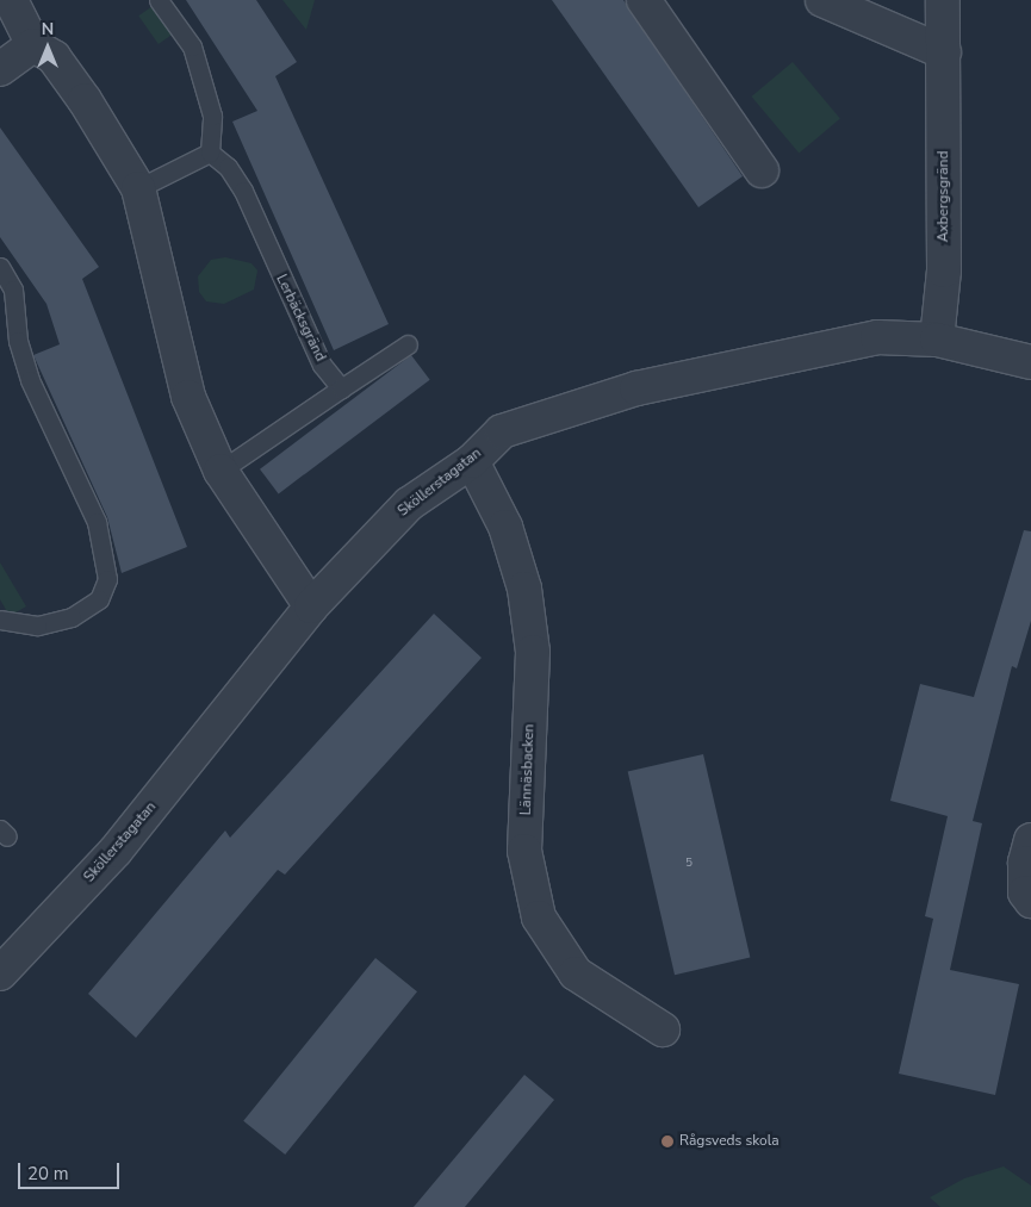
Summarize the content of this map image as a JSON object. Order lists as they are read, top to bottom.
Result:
{
  "streets": {
    "street": ["Axbergsgränd", "Sköllerstagatan", "Lännäsbacken"],
    "lane": ["Lerbäcksgränd"]
  },
  "crossings": [
    ["Axbergsgränd", "Sköllerstagatan"],
    ["Sköllerstagatan", "Lännäsbacken"]
  ],
  "places": ["Rågsveds skola"],
  "house_numbers": ["5"],
  "scale_bar": "20 m",
  "north": "top"
}
